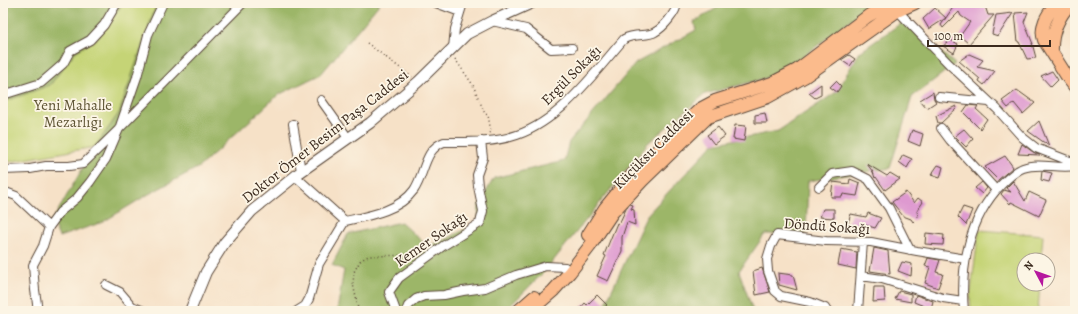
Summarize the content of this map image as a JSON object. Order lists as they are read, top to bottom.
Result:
{
  "streets": {
    "main road": ["Küçüksu Caddesi"],
    "street": [
      "Ergül Sokağı",
      "Doktor Ömer Besim Paşa Caddesi",
      "Döndü Sokağı",
      "Kemer Sokağı"
    ]
  },
  "crossings": [
    ["Ergül Sokağı", "Kemer Sokağı"]
  ],
  "parks": ["Yeni Mahalle Mezarlıḡı"],
  "scale_bar": "100 m",
  "north": "top left"
}
